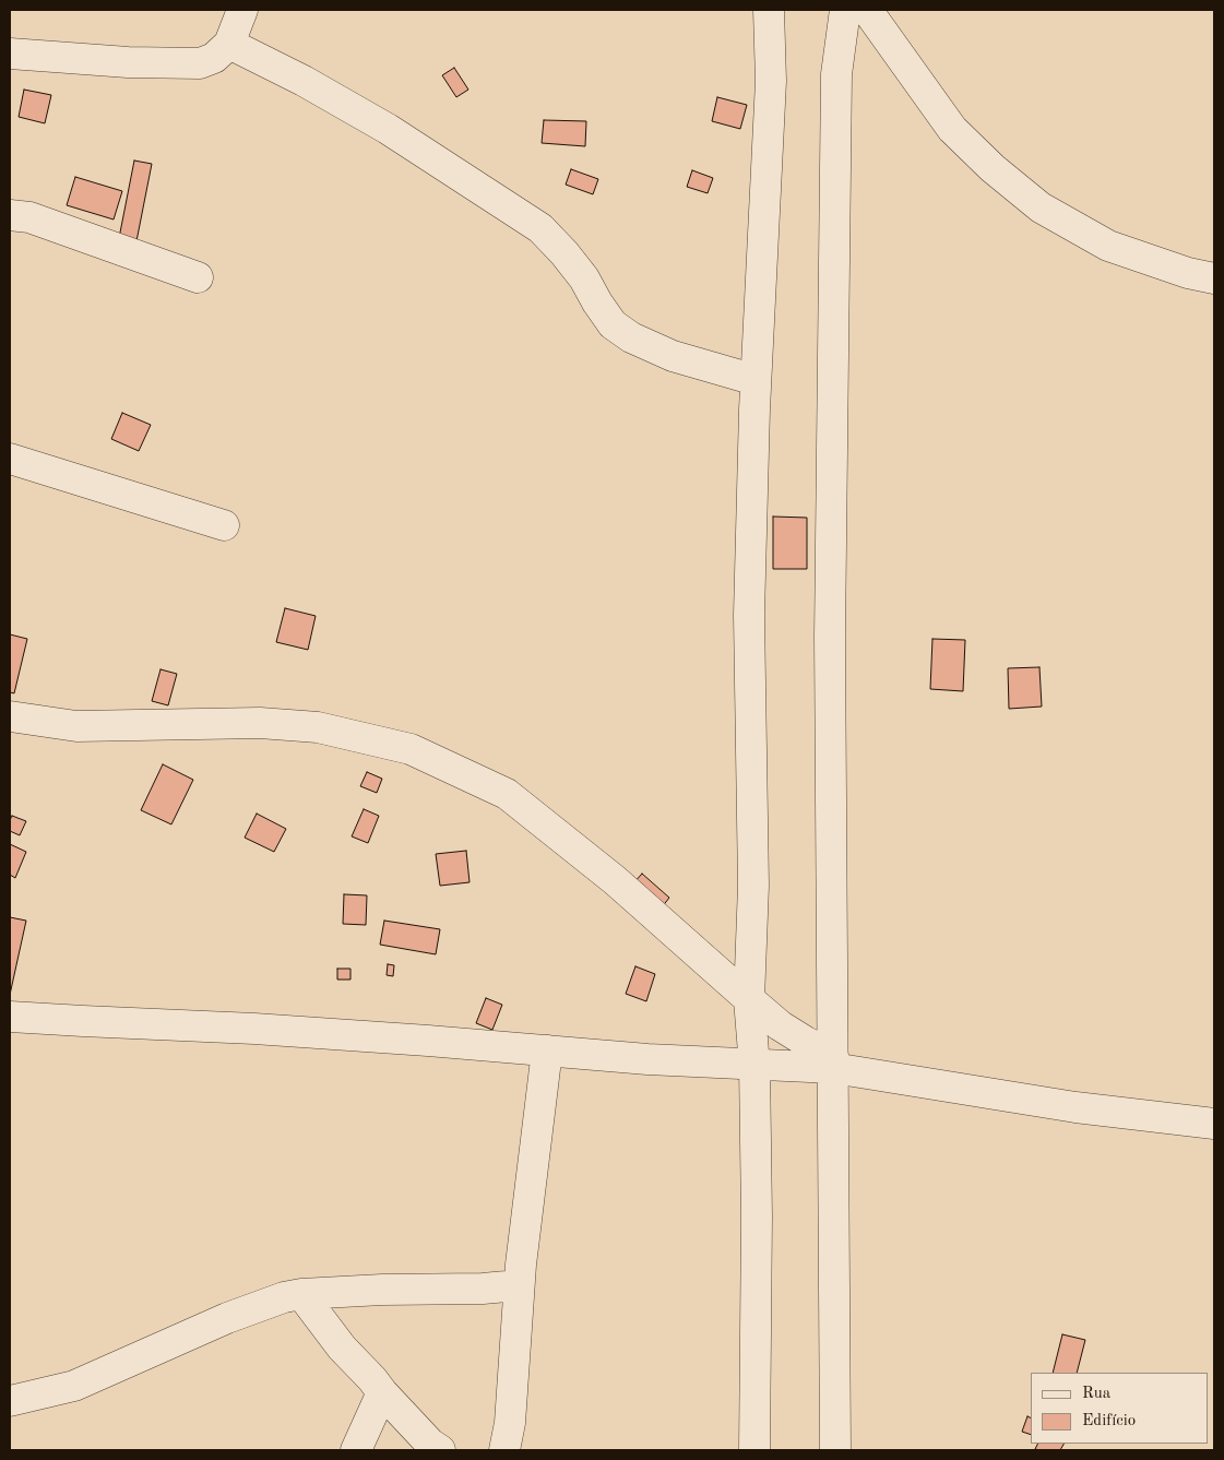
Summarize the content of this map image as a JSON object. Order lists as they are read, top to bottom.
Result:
{
  "legend": ["Rua", "Edifício"]
}
